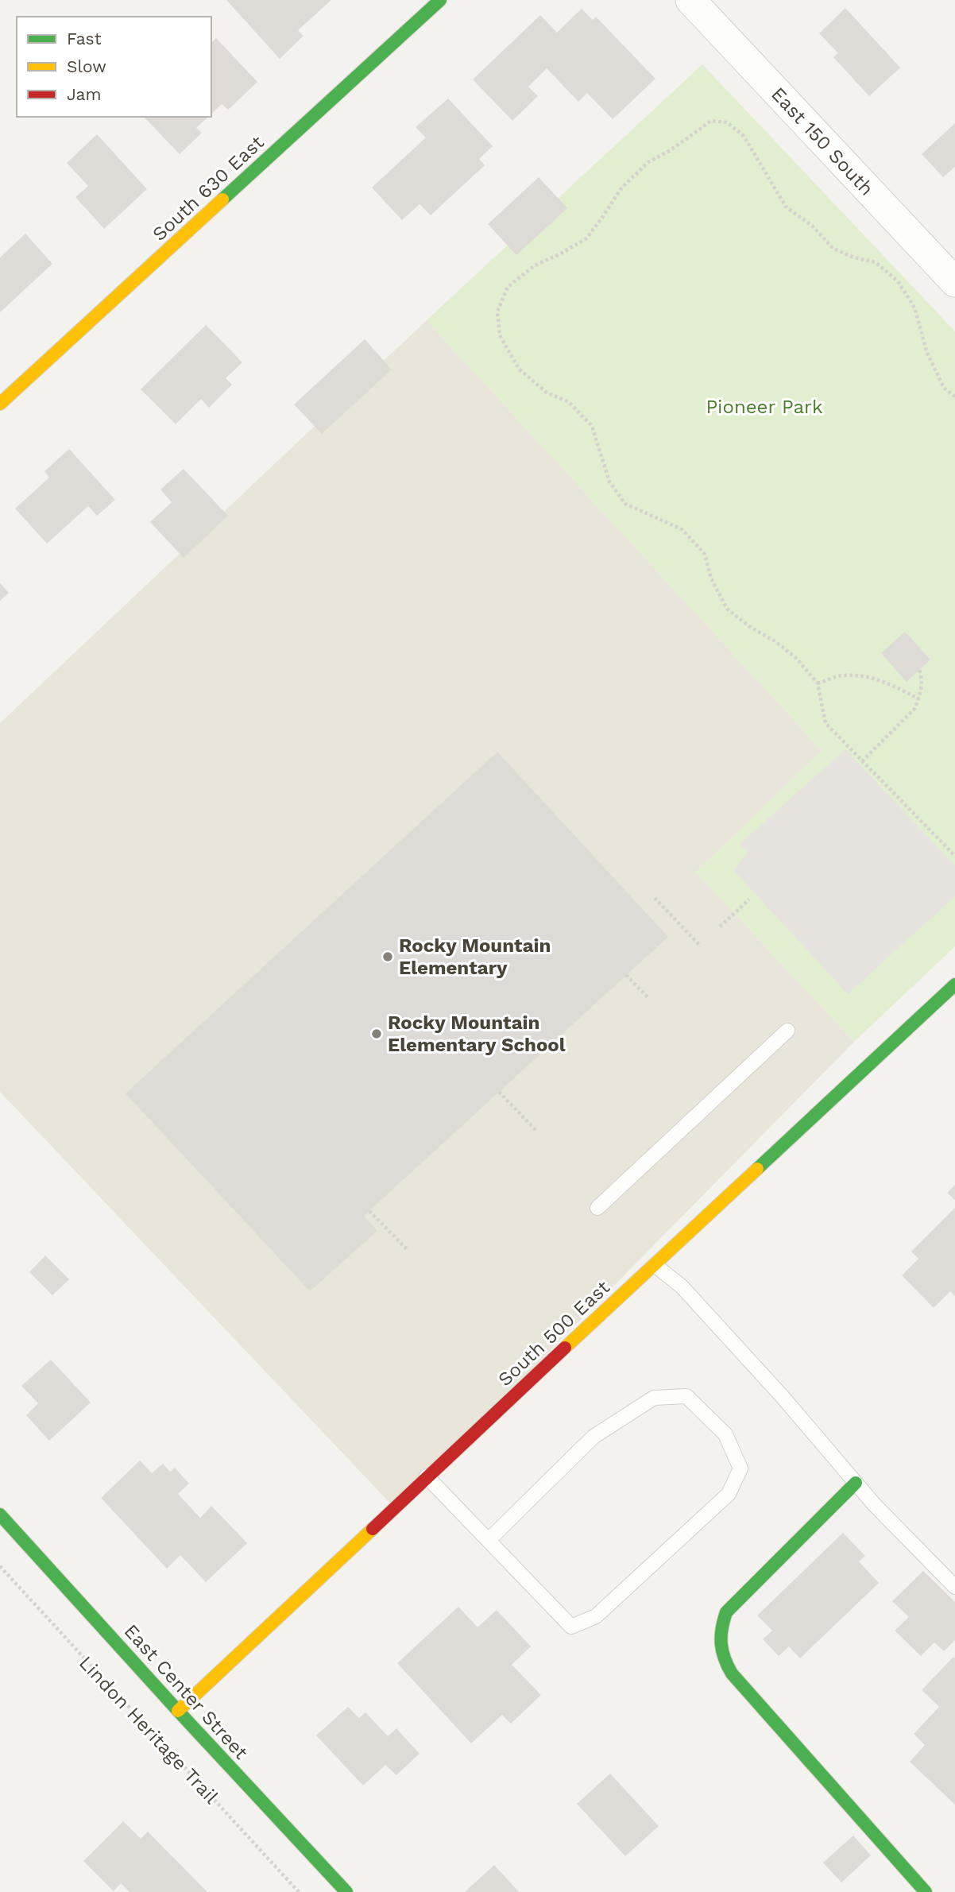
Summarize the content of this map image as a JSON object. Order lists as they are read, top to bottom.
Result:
{
  "streets": {
    "street": [
      "East 150 South",
      "South 630 East",
      "South 500 East",
      "East Center Street"
    ],
    "path": ["Lindon Heritage Trail"]
  },
  "crossings": [
    ["South 500 East", "East Center Street"]
  ],
  "parks": ["Pioneer Park"],
  "places": ["Rocky Mountain Elementary", "Rocky Mountain Elementary School"],
  "legend": ["Fast", "Slow", "Jam"]
}
